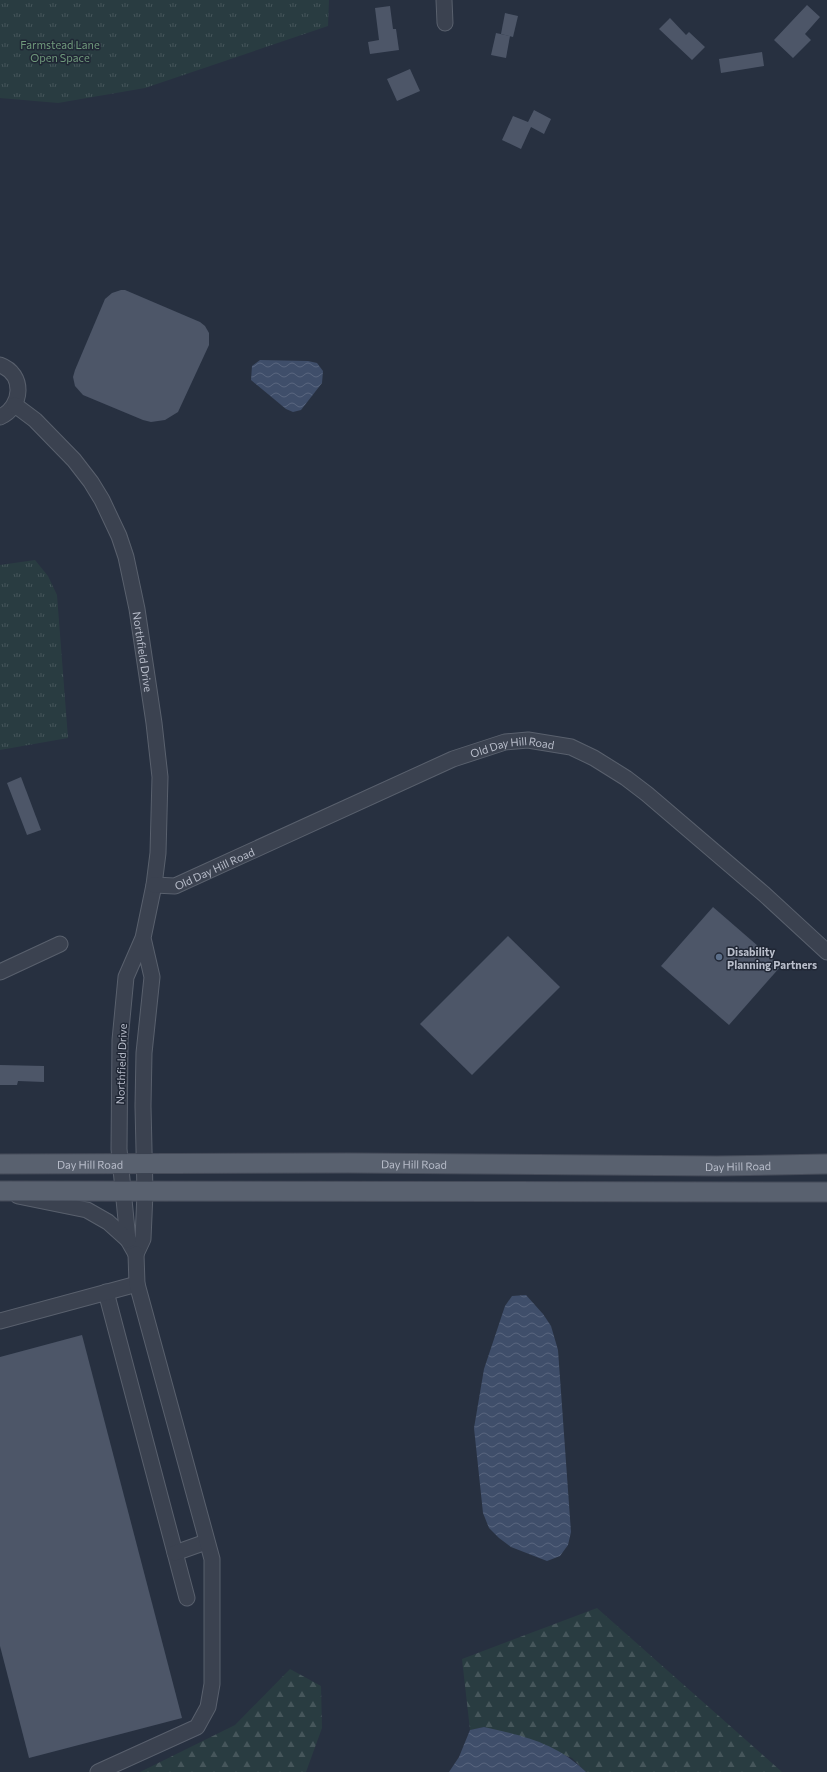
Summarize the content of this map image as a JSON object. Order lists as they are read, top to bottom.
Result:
{
  "streets": {
    "main road": ["Day Hill Road"],
    "street": ["Northfield Drive", "Old Day Hill Road"]
  },
  "crossings": [
    ["Northfield Drive", "Old Day Hill Road"],
    ["Northfield Drive", "Day Hill Road"]
  ],
  "parks": ["Farmstead Lane Open Space"],
  "places": ["Disability Planning Partners"]
}
